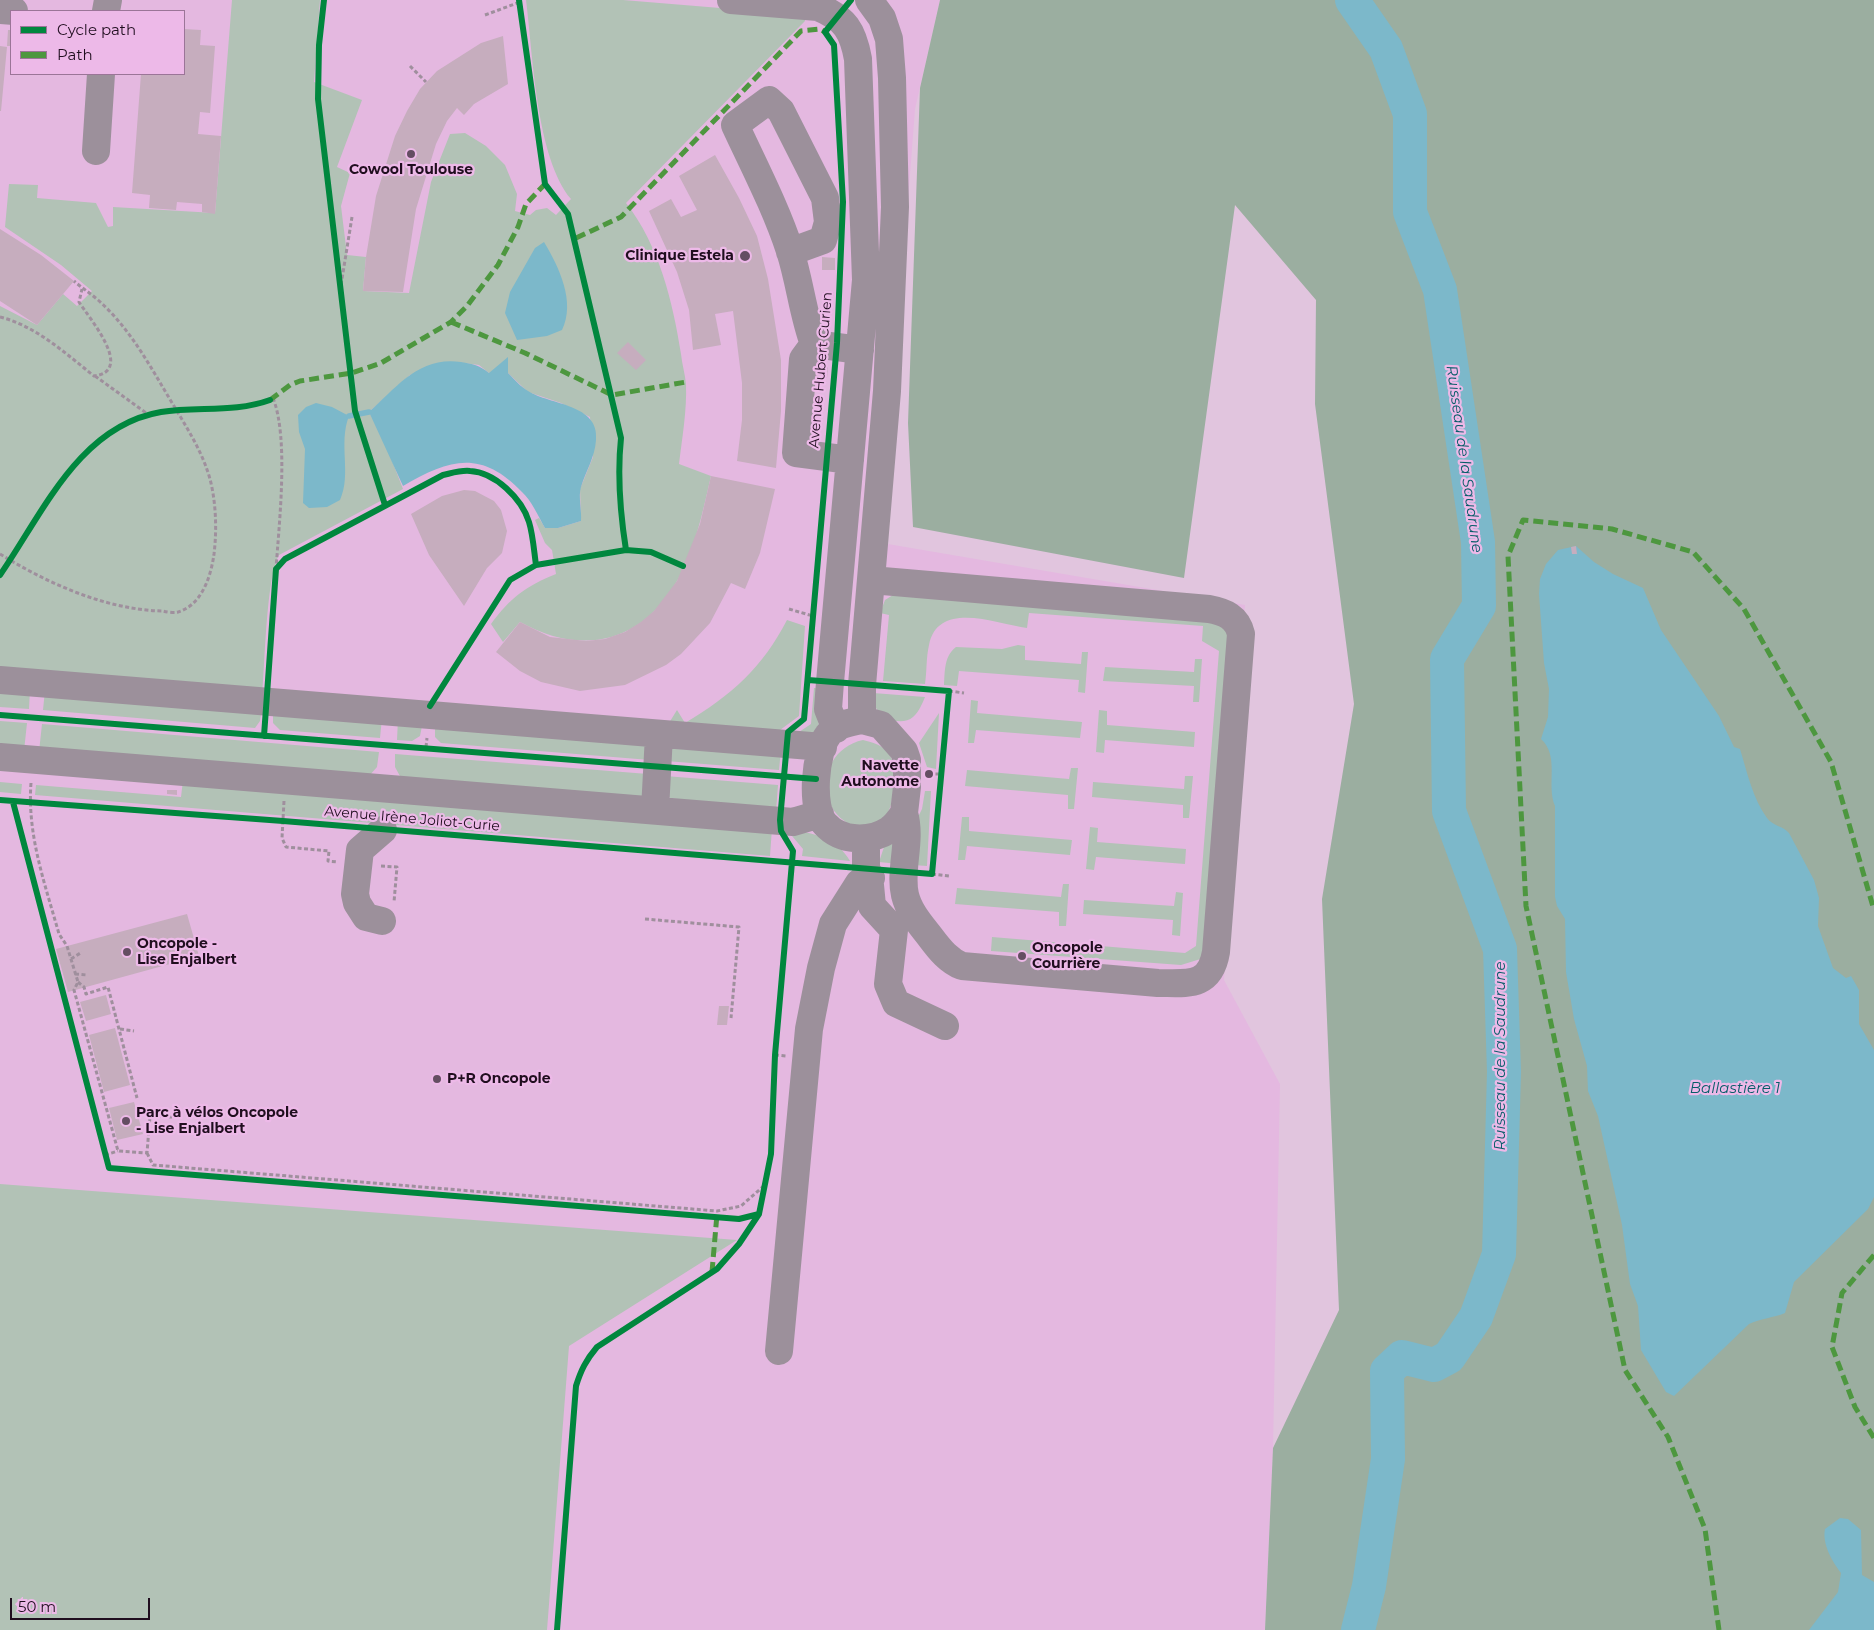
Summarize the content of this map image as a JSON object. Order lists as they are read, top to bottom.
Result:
{
  "streets": {
    "street": ["Avenue Irène Joliot-Curie"],
    "cycle path": ["Avenue Hubert Curien"]
  },
  "water": ["Ruisseau de la Saudrune", "Ballastière 1"],
  "places": [
    "Cowool Toulouse",
    "Clinique Estela",
    "Navette Autonome",
    "Oncopole - Lise Enjalbert",
    "Oncopole Courrière",
    "P+R Oncopole",
    "Parc à vélos Oncopole - Lise Enjalbert"
  ],
  "legend": ["Cycle path", "Path"],
  "scale_bar": "50 m"
}
